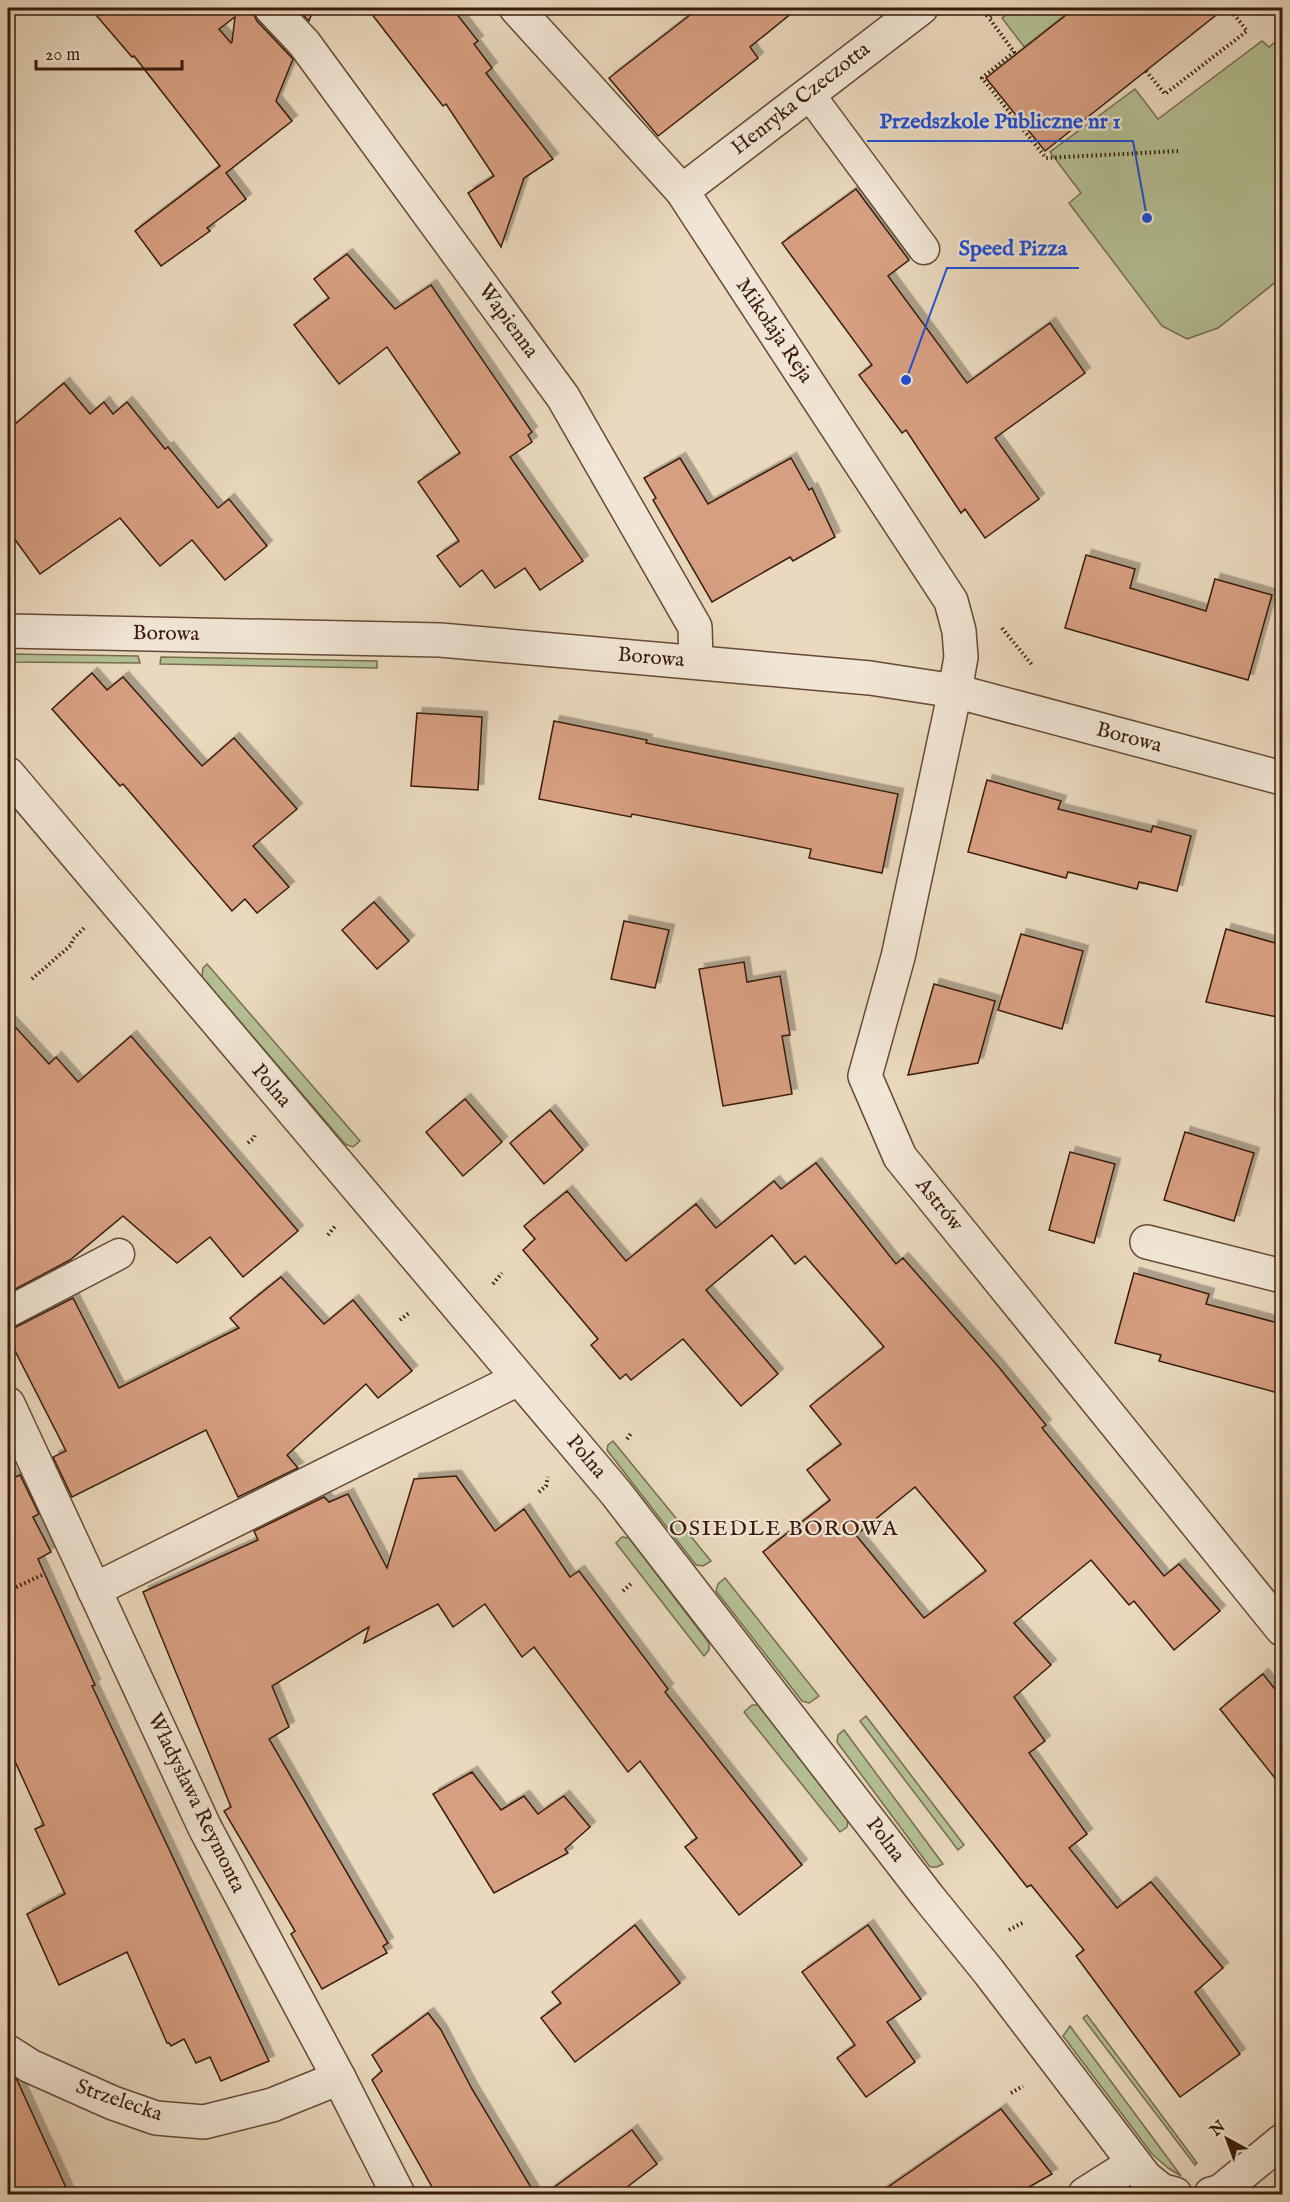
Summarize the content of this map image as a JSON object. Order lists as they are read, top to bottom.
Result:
{
  "streets": {
    "street": [
      "Henryka Czeczotta",
      "Wapienna",
      "Mikołaja Reja",
      "Borowa",
      "Polna",
      "Astrów",
      "Władysława Reymonta",
      "Strzelecka"
    ]
  },
  "crossings": [
    ["Henryka Czeczotta", "Mikołaja Reja"],
    ["Wapienna", "Borowa"],
    ["Mikołaja Reja", "Borowa"],
    ["Mikołaja Reja", "Astrów"],
    ["Borowa", "Astrów"],
    ["Władysława Reymonta", "Strzelecka"]
  ],
  "districts": ["OSIEDLE BOROWA"],
  "places": ["Przedszkole Publiczne nr 1", "Speed Pizza"],
  "scale_bar": "20 m",
  "north": "top left"
}
